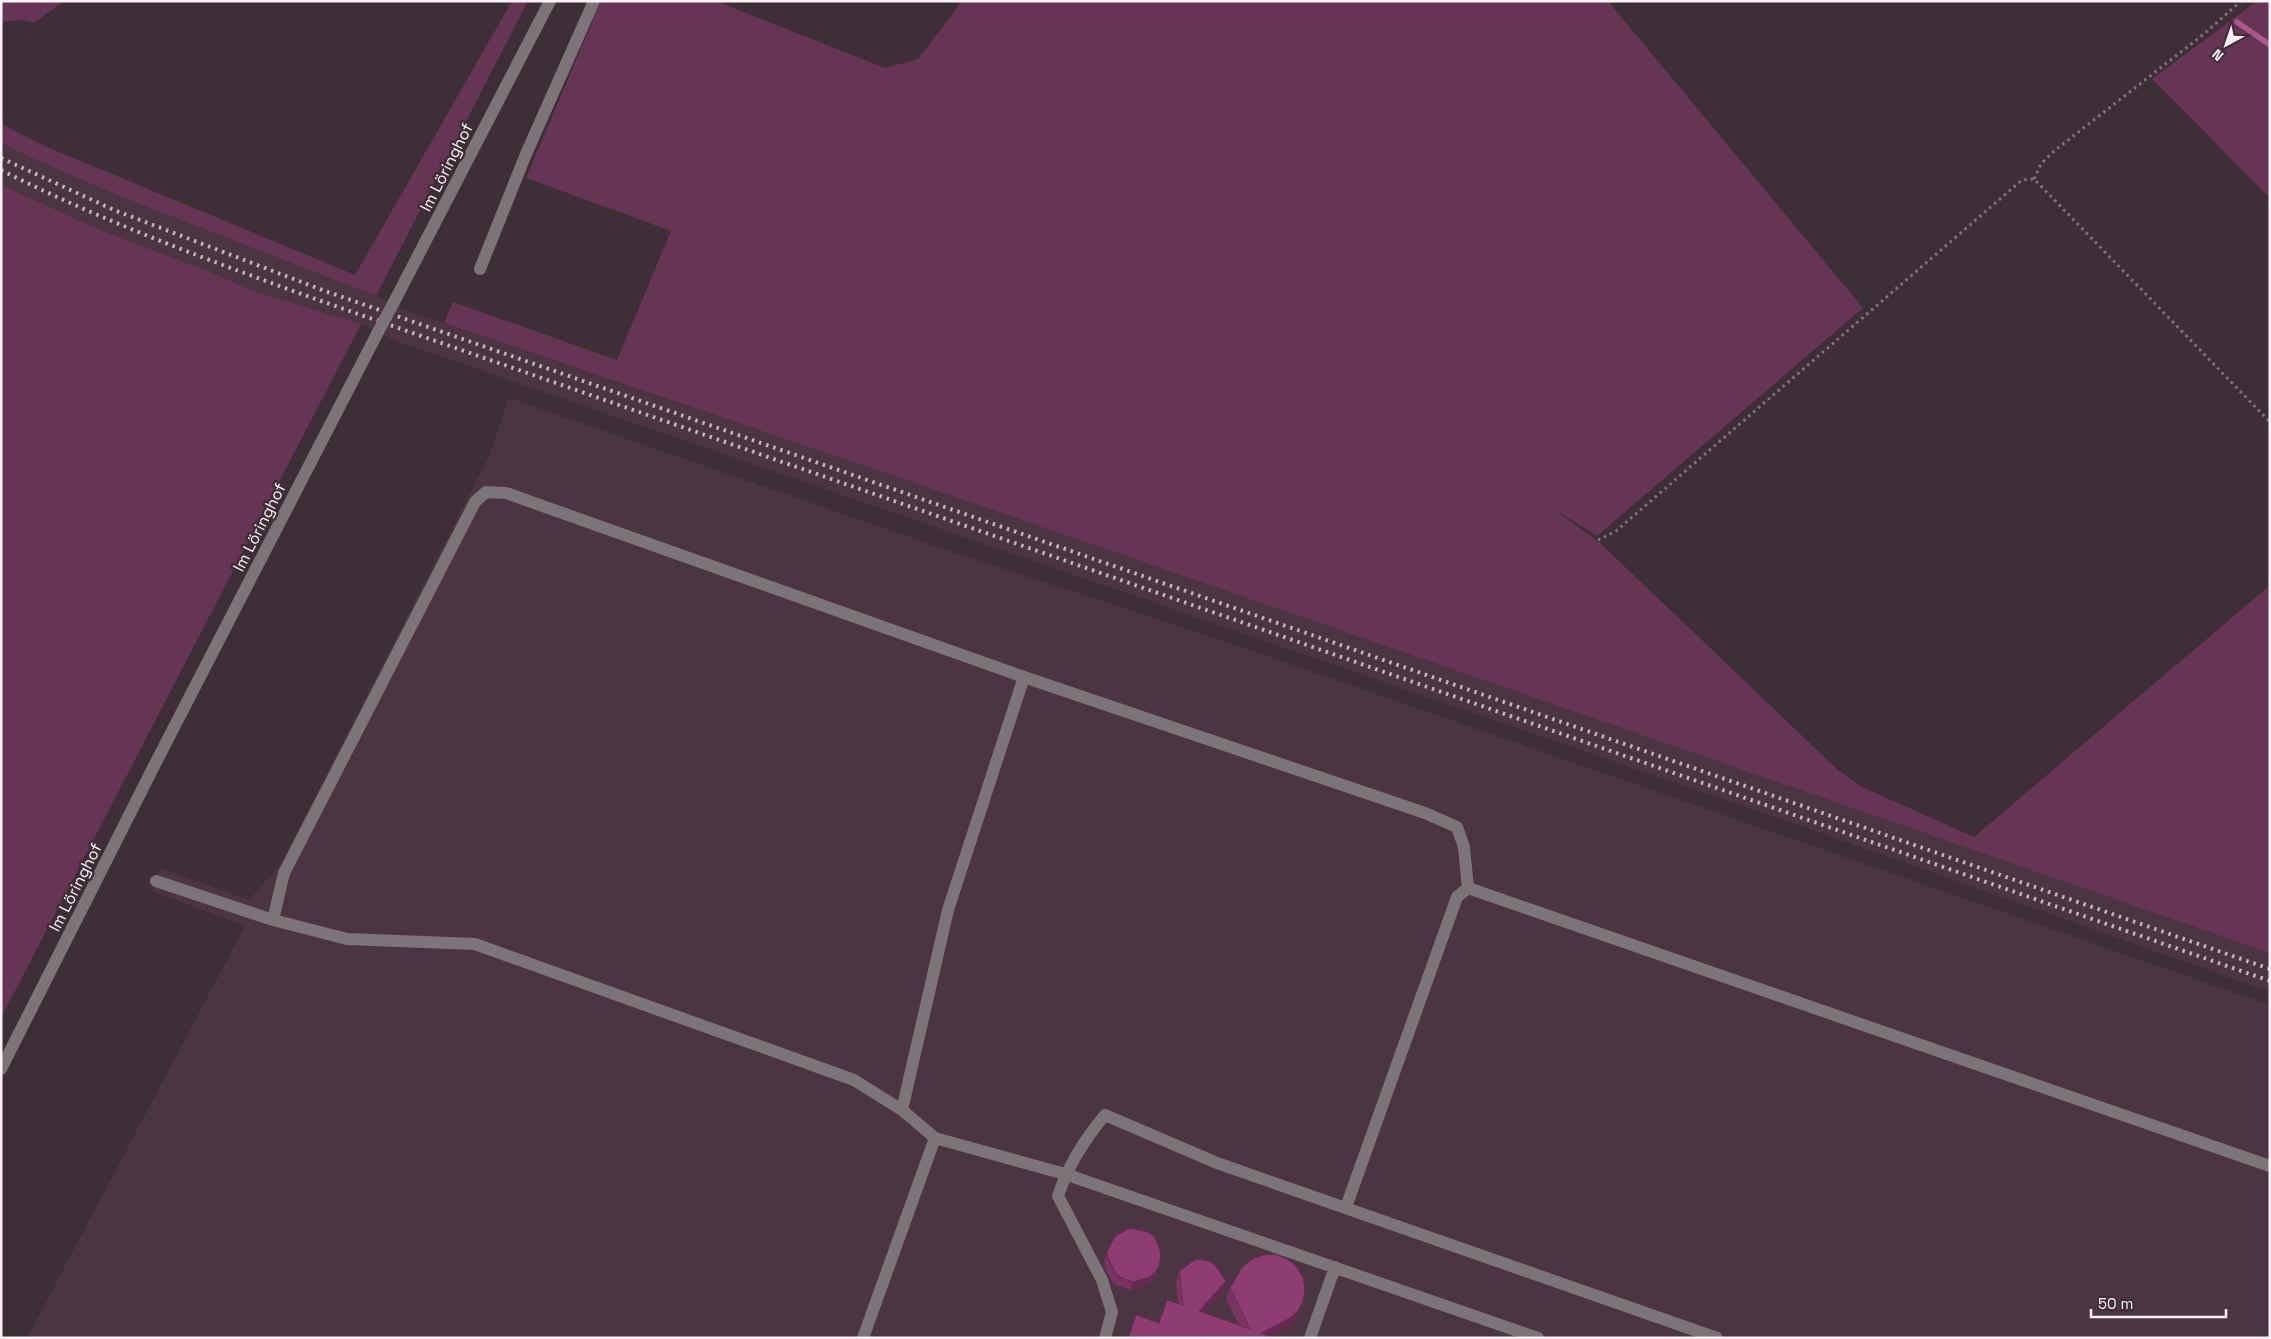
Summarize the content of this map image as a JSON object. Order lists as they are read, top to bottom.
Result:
{
  "streets": {
    "street": ["Im Löringhof"]
  },
  "scale_bar": "50 m",
  "north": "bottom left"
}
